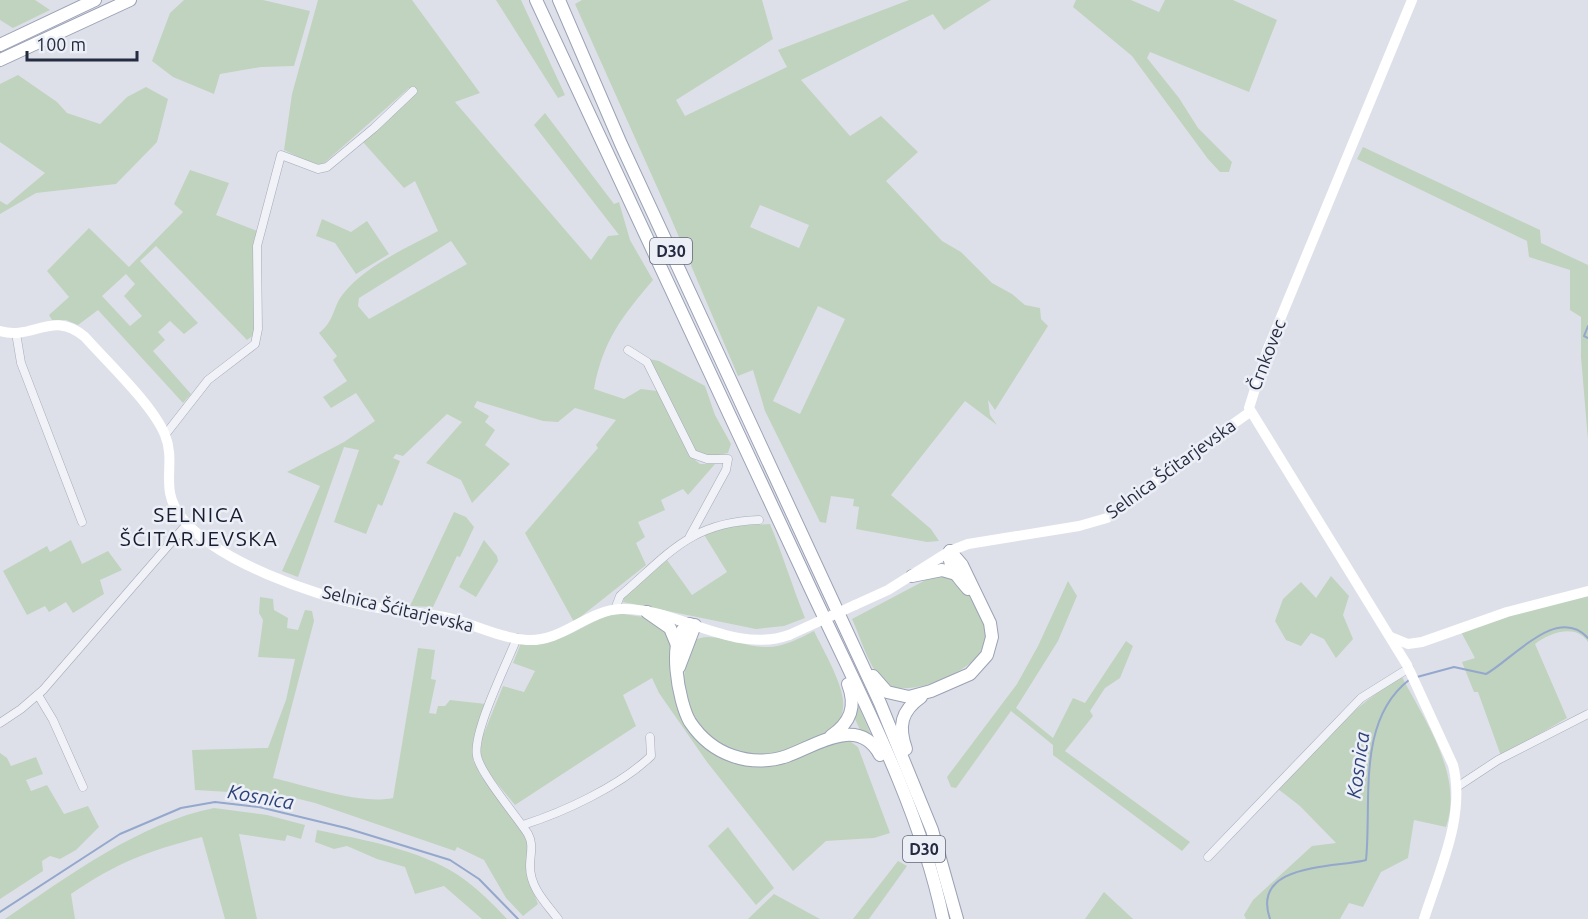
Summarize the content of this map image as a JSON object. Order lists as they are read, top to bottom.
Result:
{
  "streets": {
    "main road": ["D30"],
    "street": ["Črnkovec", "Selnica Šćitarjevska"]
  },
  "crossings": [
    ["Črnkovec", "Selnica Šćitarjevska"]
  ],
  "districts": ["SELNICA ŠĆITARJEVSKA"],
  "water": ["Kosnica"],
  "scale_bar": "100 m"
}
